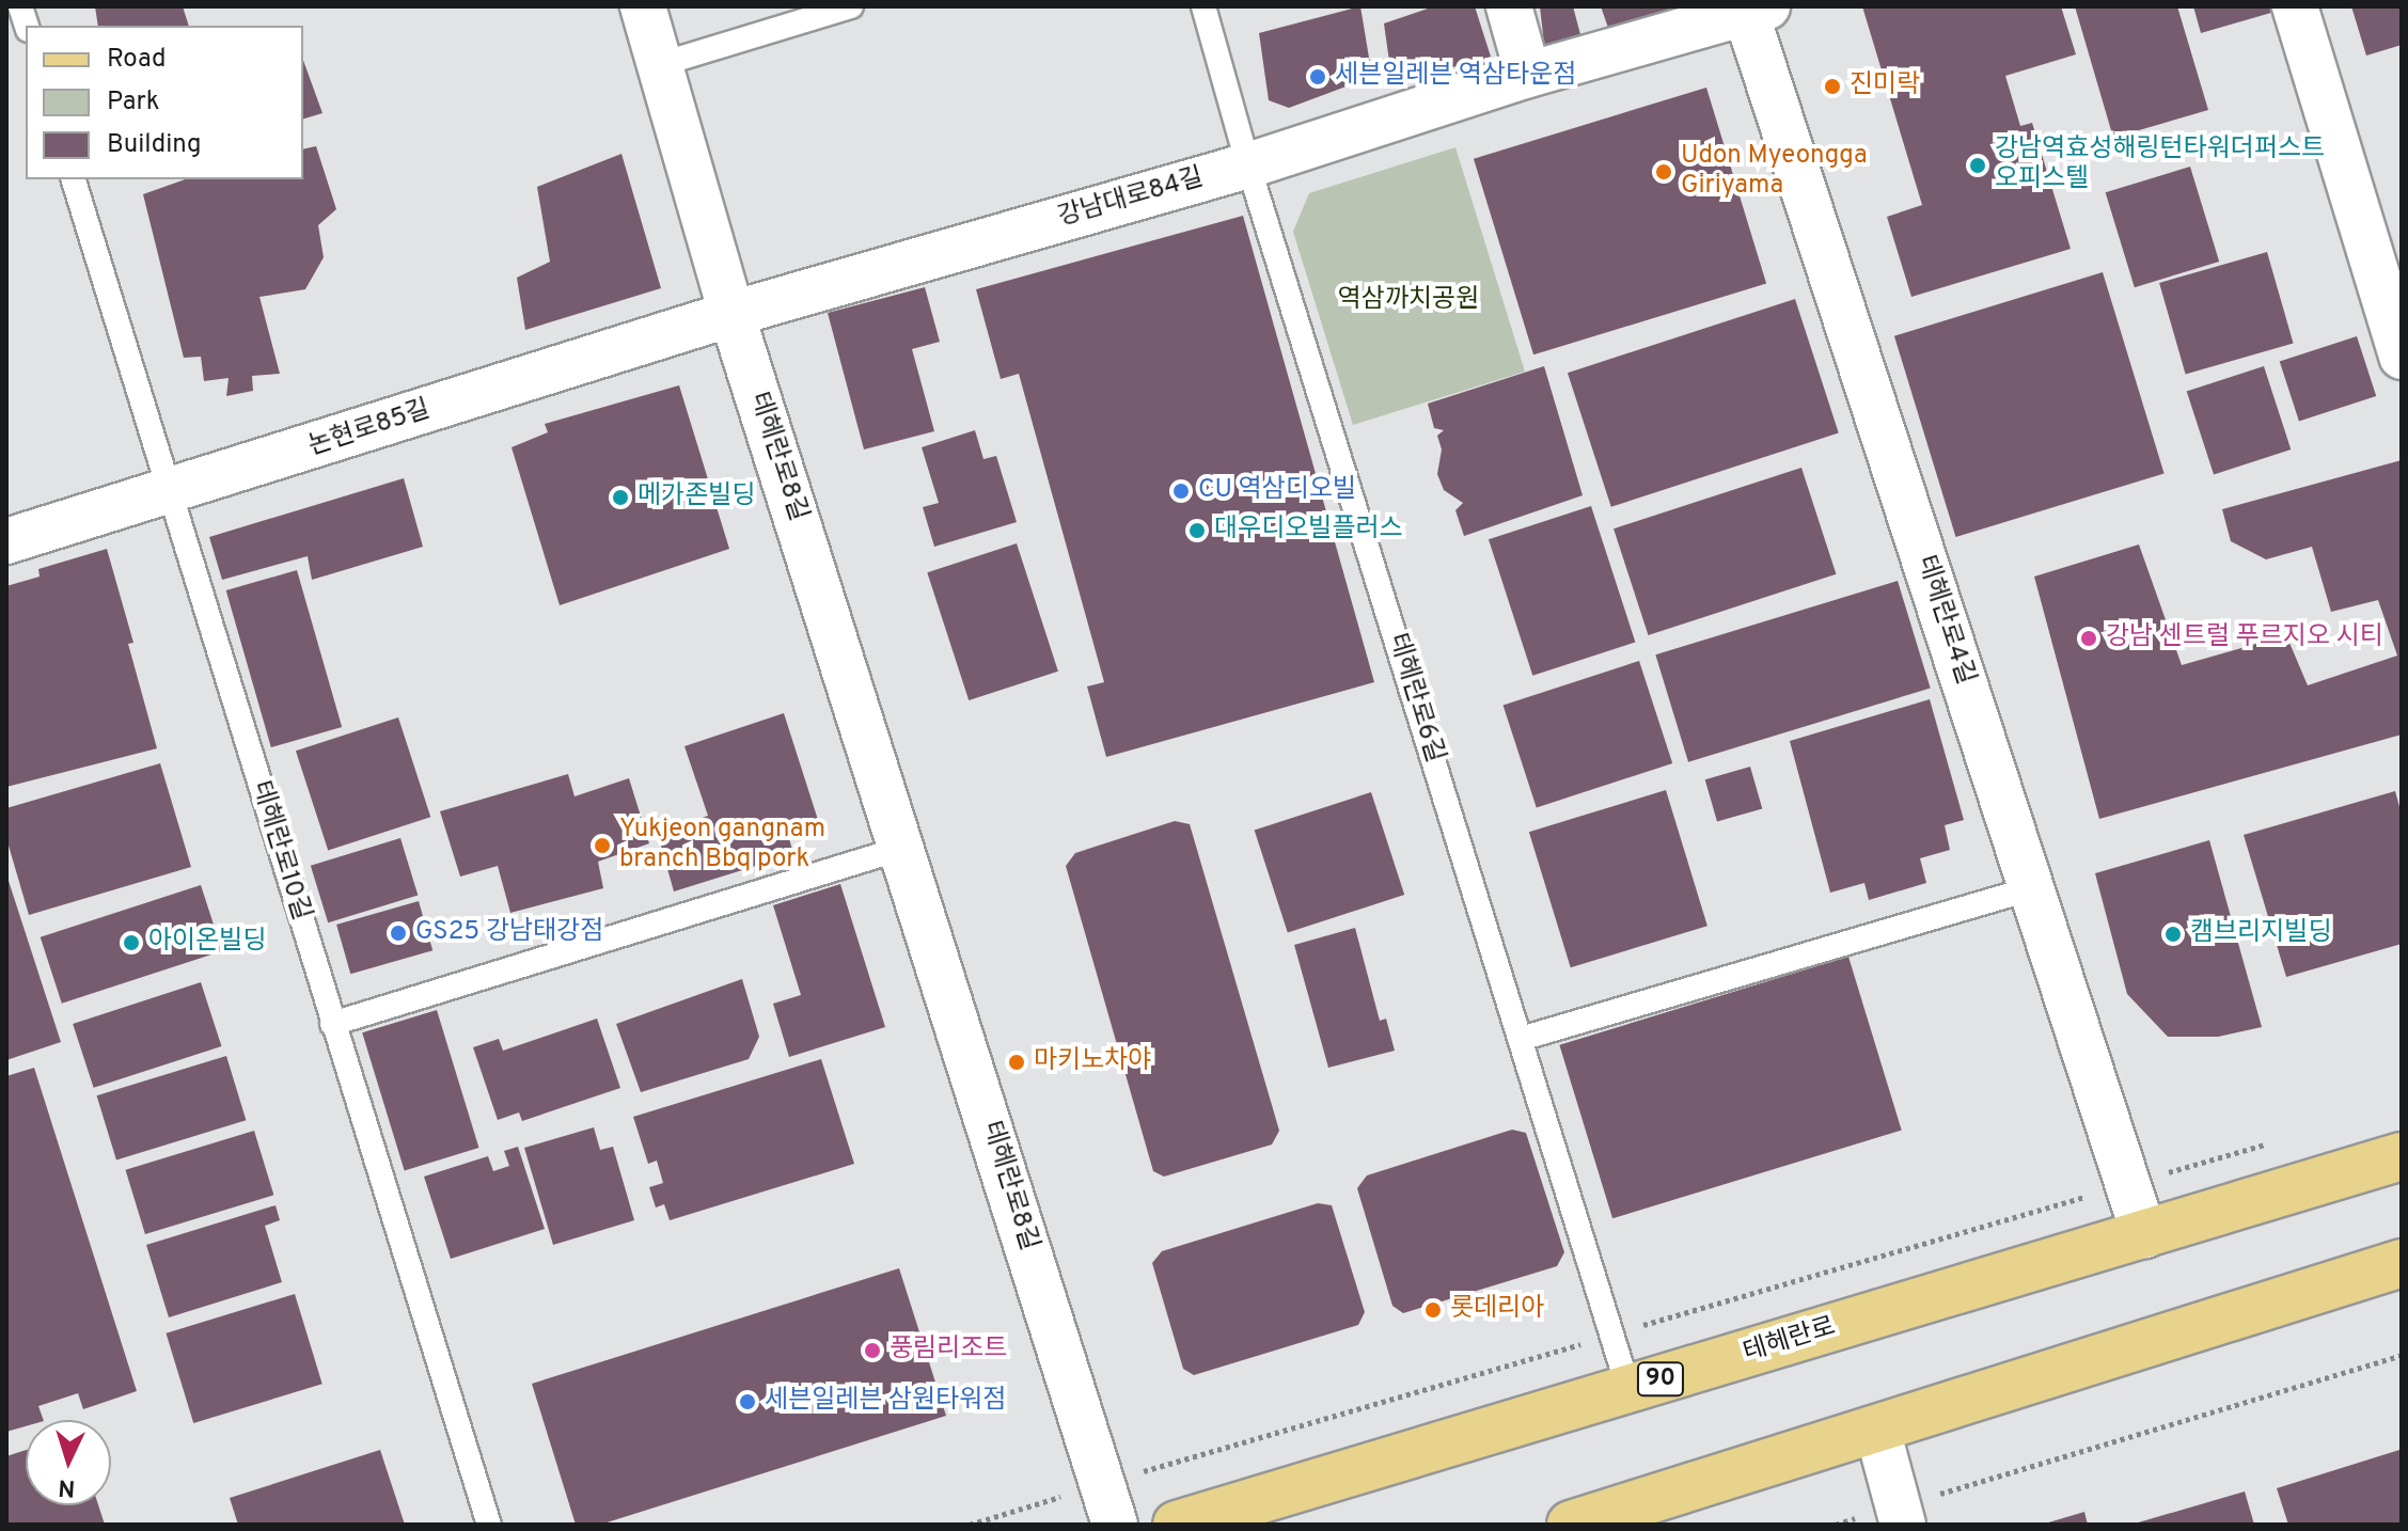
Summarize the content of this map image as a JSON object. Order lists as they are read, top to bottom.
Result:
{
  "streets": {
    "main road": ["테헤란로", "90"],
    "street": [
      "강남대로84길",
      "논현로85길",
      "테헤란로8길",
      "테헤란로4길"
    ],
    "lane": ["테헤란로6길", "테헤란로10길"]
  },
  "crossings": [
    ["강남대로84길", "논현로85길"],
    ["강남대로84길", "테헤란로8길"],
    ["강남대로84길", "테헤란로4길"],
    ["강남대로84길", "테헤란로6길"],
    ["논현로85길", "테헤란로8길"],
    ["논현로85길", "테헤란로10길"],
    ["테헤란로4길", "테헤란로"],
    ["테헤란로6길", "테헤란로"]
  ],
  "parks": ["역삼까치공원"],
  "places": [
    "세븐일레븐 역삼타운점",
    "진미락",
    "강남역효성해링턴타워더퍼스트 오피스텔",
    "Udon Myeongga Giriyama",
    "CU 역삼디오빌",
    "메가존빌딩",
    "대우디오빌플러스",
    "강남 센트럴 푸르지오 시티",
    "Yukjeon gangnam branch Bbq pork",
    "GS25 강남태강점",
    "캠브리지빌딩",
    "아이온빌딩",
    "마키노차야",
    "롯데리아",
    "풍림리조트",
    "세븐일레븐 삼원타워점"
  ],
  "legend": ["Road", "Park", "Building"],
  "north": "bottom"
}
